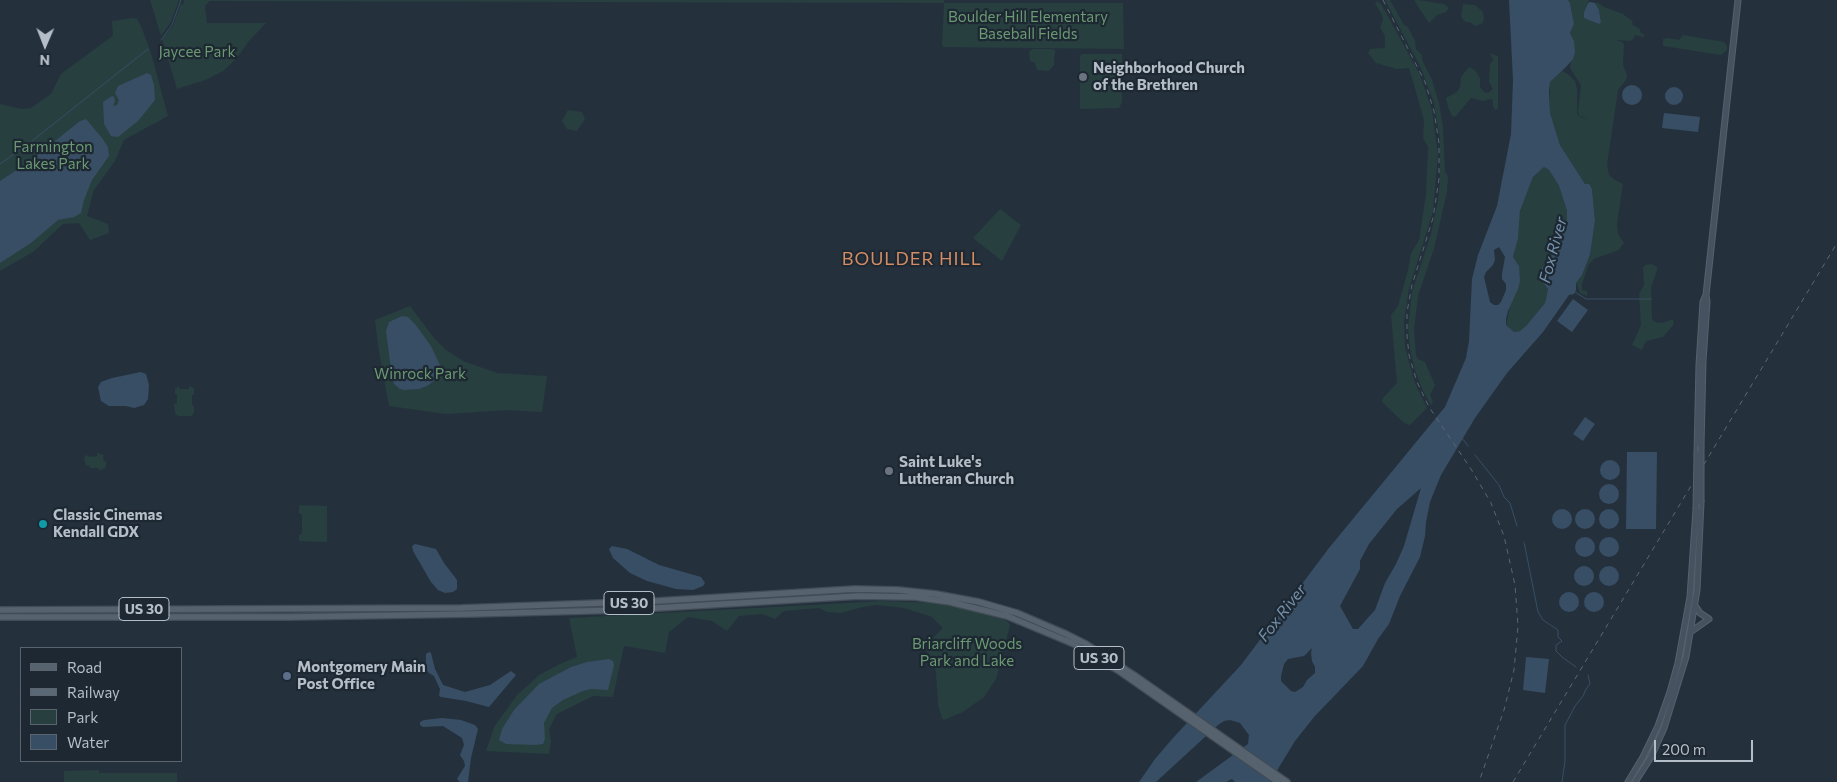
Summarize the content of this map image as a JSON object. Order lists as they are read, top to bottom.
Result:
{
  "streets": {
    "main road": ["US 30"]
  },
  "districts": ["BOULDER HILL"],
  "water": ["Fox River"],
  "parks": [
    "Boulder Hill Elementary Baseball Fields",
    "Jaycee Park",
    "Farmington Lakes Park",
    "Winrock Park",
    "Briarcliff Woods Park and Lake"
  ],
  "places": [
    "Neighborhood Church of the Brethren",
    "Saint Luke's Lutheran Church",
    "Classic Cinemas Kendall GDX",
    "Montgomery Main Post Office"
  ],
  "legend": [
    "Road",
    "Railway",
    "Park",
    "Water"
  ],
  "scale_bar": "200 m",
  "north": "bottom"
}
